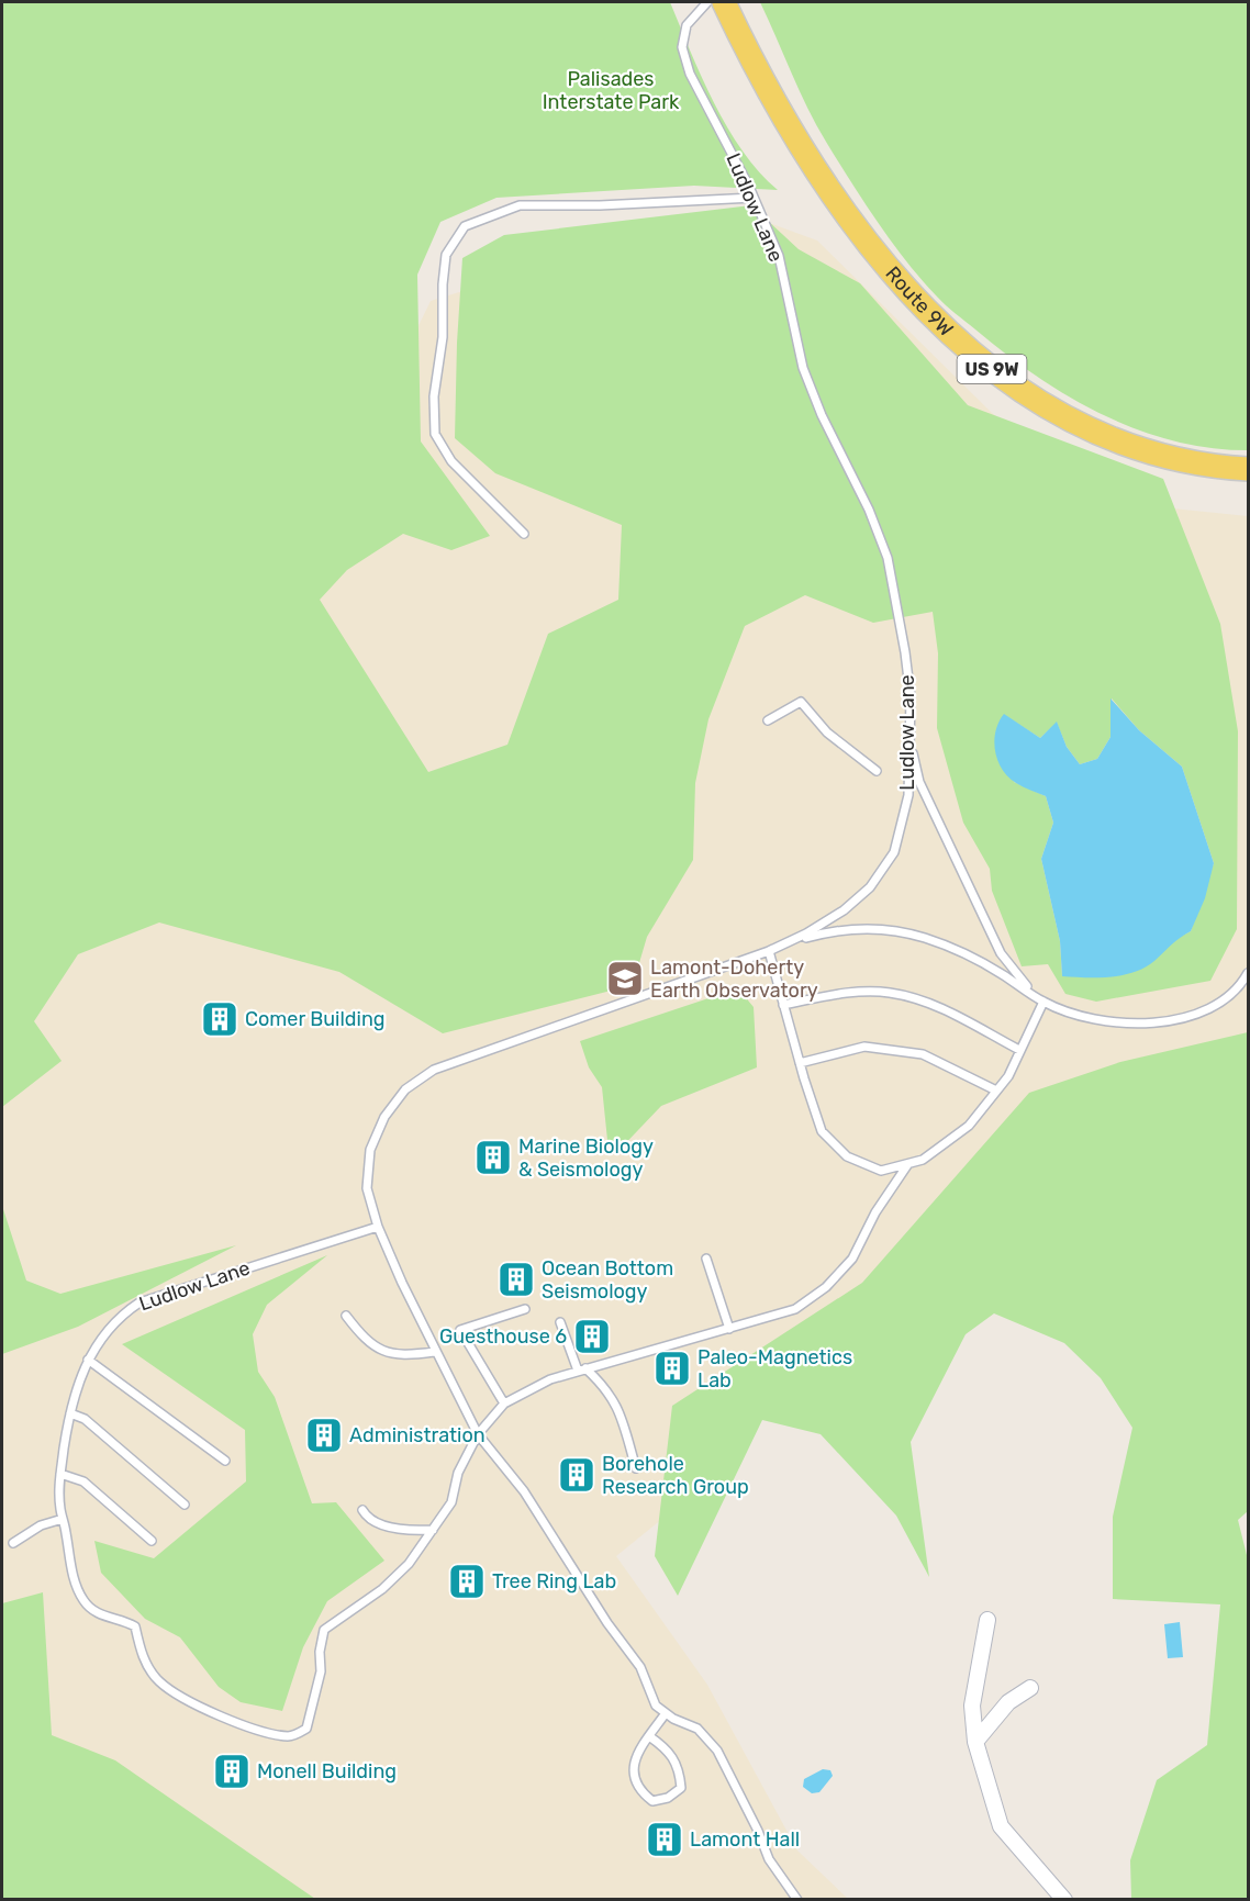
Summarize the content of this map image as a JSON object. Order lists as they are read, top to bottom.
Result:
{
  "streets": {
    "main road": ["Route 9W", "US 9W"],
    "lane": ["Ludlow Lane"]
  },
  "parks": ["Palisades Interstate Park"],
  "places": {
    "school or university": ["Lamont-Doherty Earth Observatory"],
    "building": [
      "Comer Building",
      "Marine Biology & Seismology",
      "Ocean Bottom Seismology",
      "Guesthouse 6",
      "Paleo-Magnetics Lab",
      "Administration",
      "Borehole Research Group",
      "Tree Ring Lab",
      "Monell Building",
      "Lamont Hall"
    ]
  }
}
